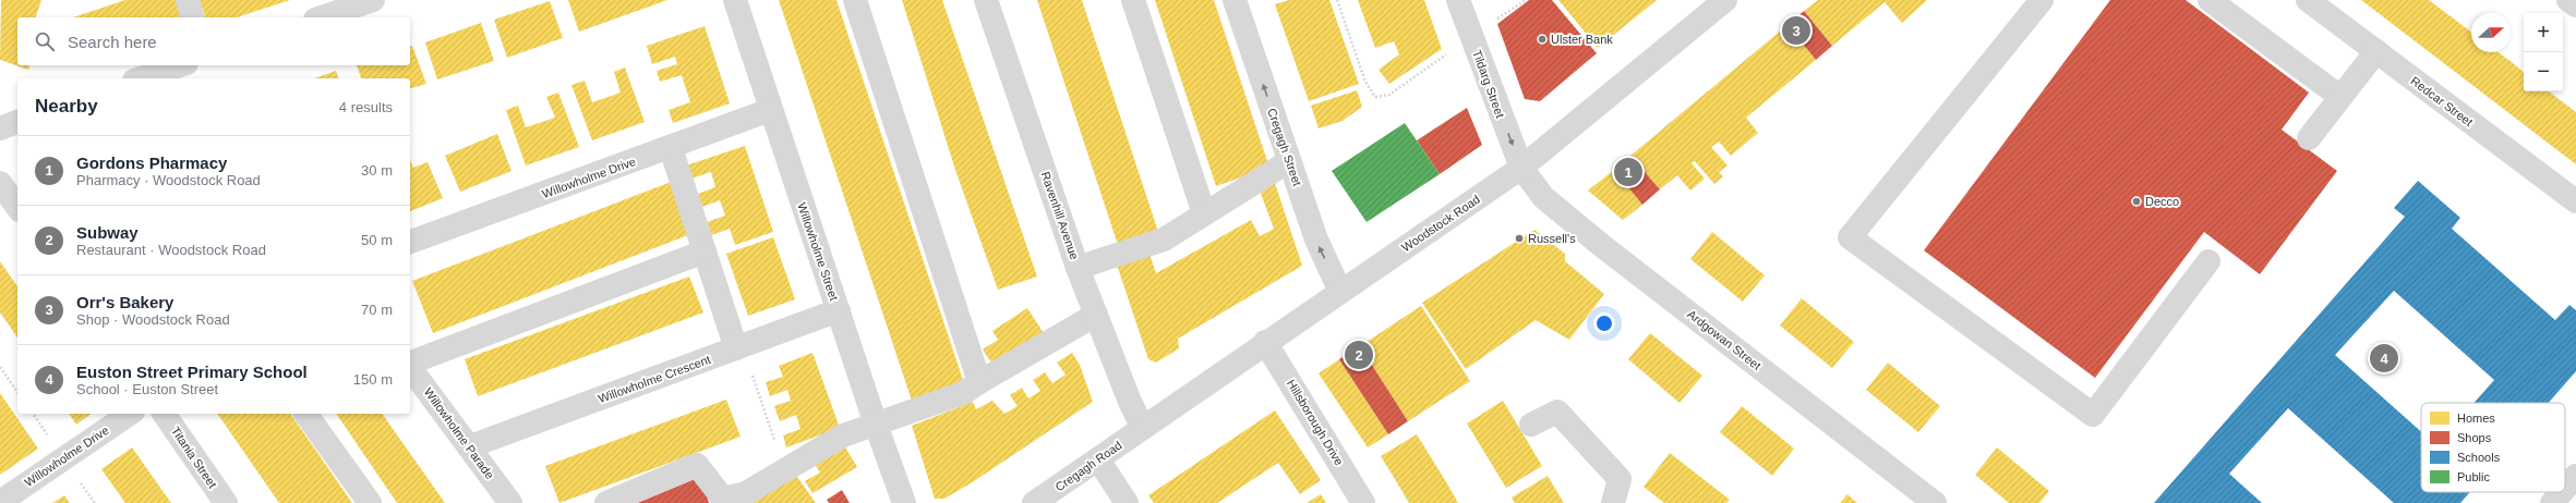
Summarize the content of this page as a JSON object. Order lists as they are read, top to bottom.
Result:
{
  "streets": {
    "street": [
      "Tildarg Street",
      "Redcar Street",
      "Cregagh Street",
      "Willowholme Drive",
      "Ravenhill Avenue",
      "Woodstock Road",
      "Willowholme Street",
      "Ardgowan Street",
      "Willowholme Crescent",
      "Hillsborough Drive",
      "Willowholme Parade",
      "Titania Street",
      "Cregagh Road"
    ]
  },
  "crossings": [
    ["Tildarg Street", "Woodstock Road"],
    ["Tildarg Street", "Ardgowan Street"],
    ["Cregagh Street", "Woodstock Road"],
    ["Willowholme Drive", "Willowholme Street"],
    ["Ravenhill Avenue", "Woodstock Road"],
    ["Ravenhill Avenue", "Cregagh Road"],
    ["Woodstock Road", "Ardgowan Street"],
    ["Woodstock Road", "Hillsborough Drive"],
    ["Woodstock Road", "Cregagh Road"],
    ["Willowholme Street", "Willowholme Crescent"],
    ["Willowholme Crescent", "Willowholme Parade"]
  ],
  "one_way": ["Tildarg Street"],
  "places": ["Ulster Bank", "Decco", "Russell's"],
  "legend": [
    "Homes",
    "Shops",
    "Schools",
    "Public"
  ],
  "north": "right",
  "page": {
    "map_buttons": ["+", "−"],
    "pins": [
      "3",
      "1",
      "2",
      "4"
    ],
    "search": "Search here",
    "heading": ["Nearby", "4 results"],
    "list": [
      {
        "mark": "1",
        "name": "Gordons Pharmacy",
        "note": "Pharmacy · Woodstock Road",
        "value": "30 m"
      },
      {
        "mark": "2",
        "name": "Subway",
        "note": "Restaurant · Woodstock Road",
        "value": "50 m"
      },
      {
        "mark": "3",
        "name": "Orr's Bakery",
        "note": "Shop · Woodstock Road",
        "value": "70 m"
      },
      {
        "mark": "4",
        "name": "Euston Street Primary School",
        "note": "School · Euston Street",
        "value": "150 m"
      }
    ]
  }
}
